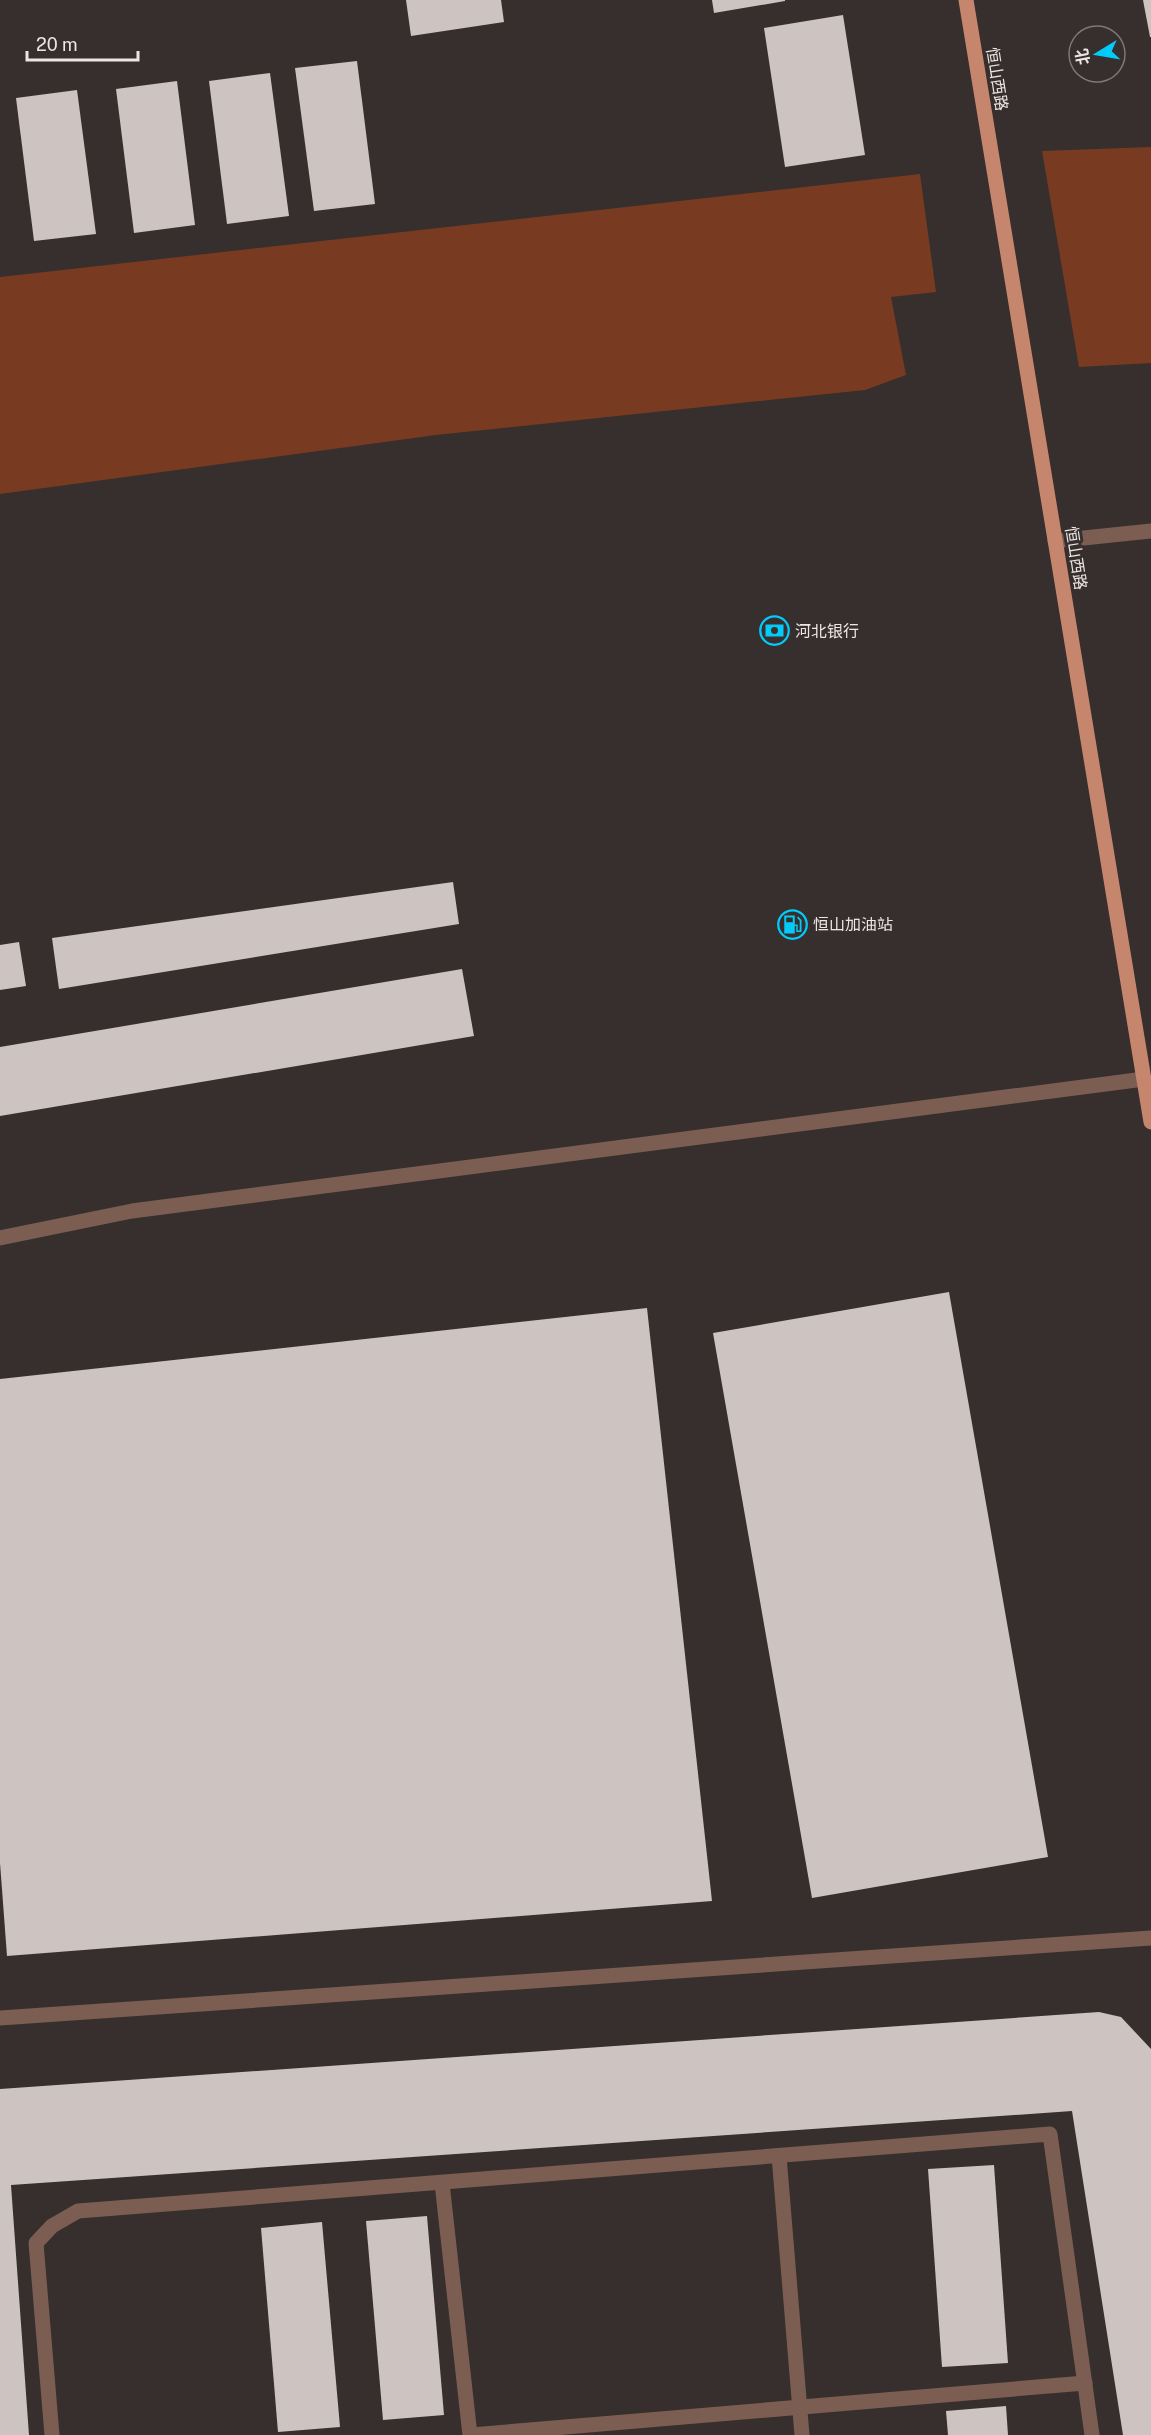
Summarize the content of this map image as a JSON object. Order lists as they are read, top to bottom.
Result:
{
  "streets": {
    "main road": ["恒山西路"]
  },
  "places": {
    "bank": ["河北银行"],
    "fuel station": ["恒山加油站"]
  },
  "scale_bar": "20 m",
  "north": "left"
}
